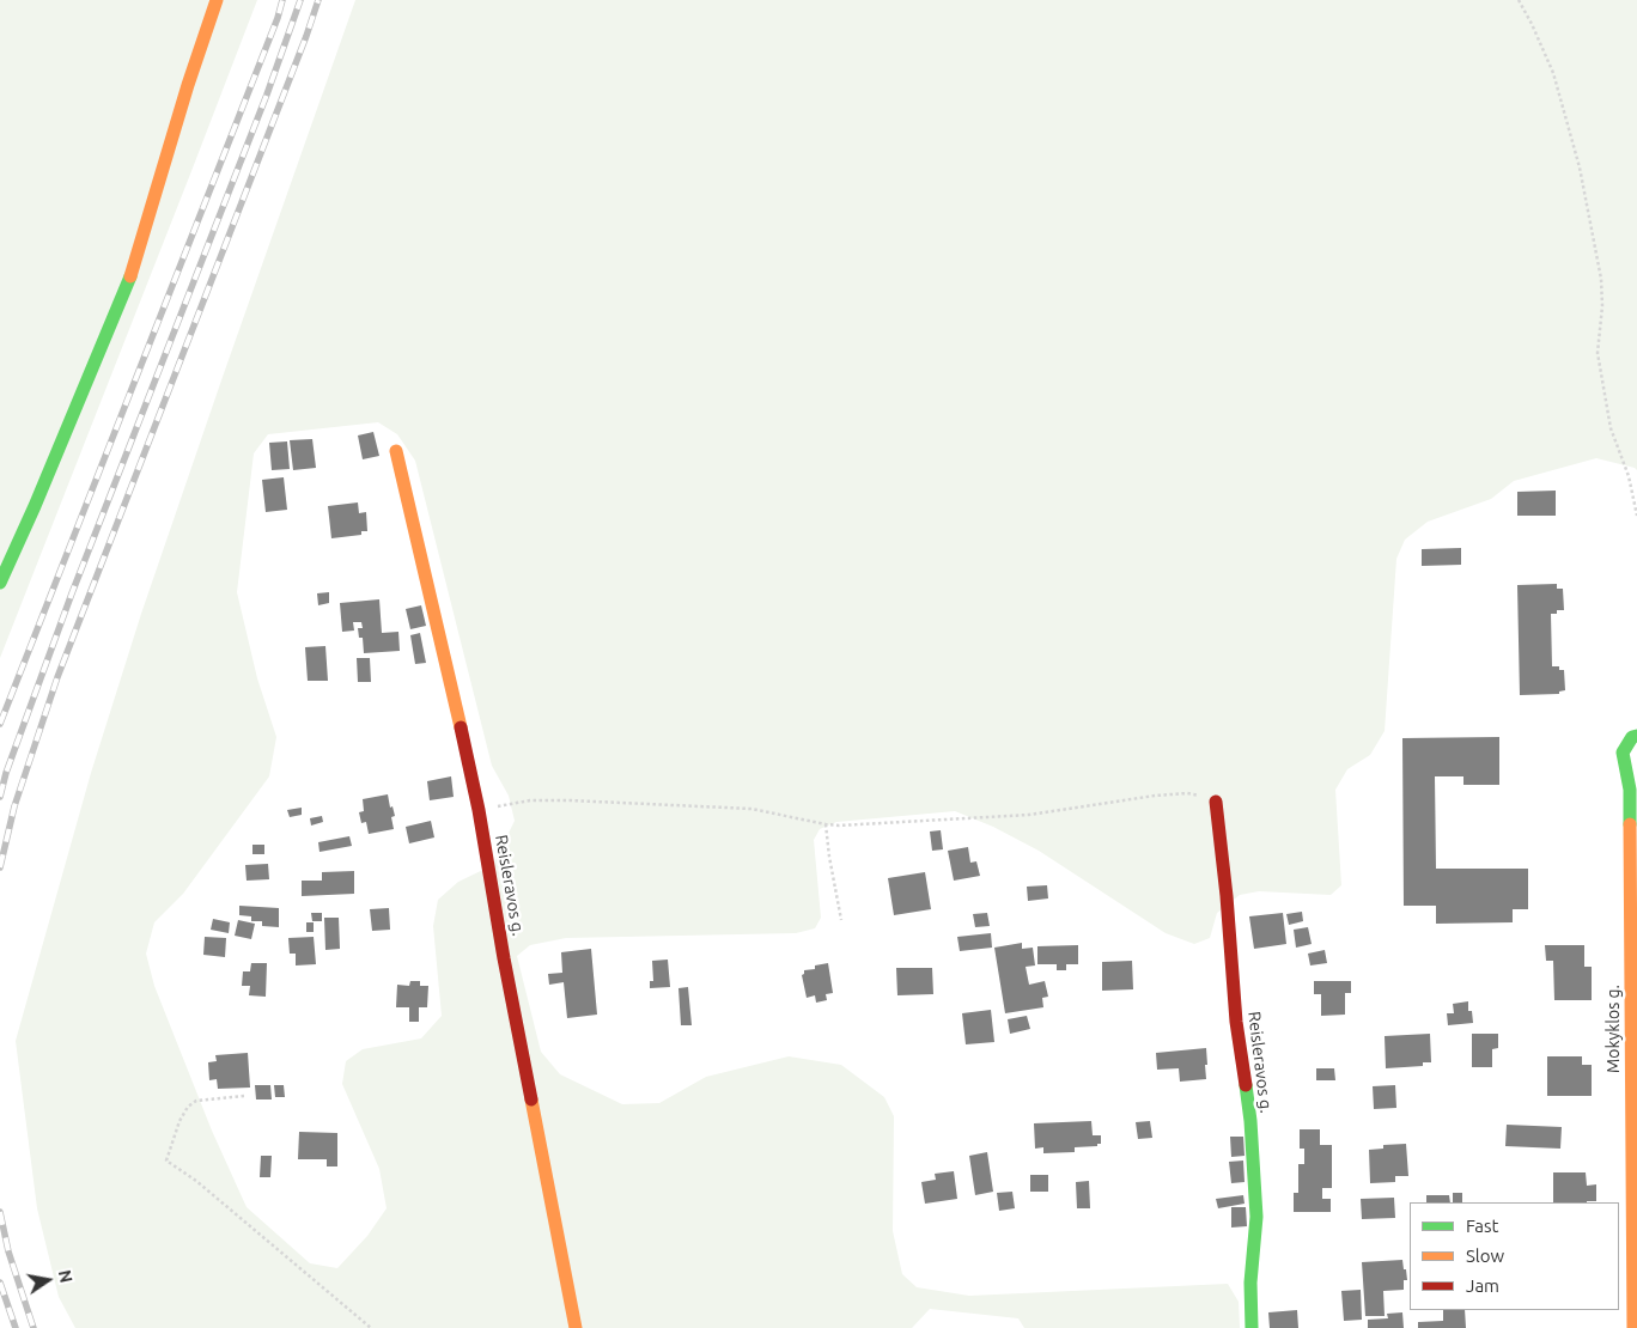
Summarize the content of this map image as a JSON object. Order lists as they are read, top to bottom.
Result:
{
  "streets": {
    "street": ["Reisleravos g.", "Mokyklos g."]
  },
  "legend": ["Fast", "Slow", "Jam"],
  "north": "right"
}
